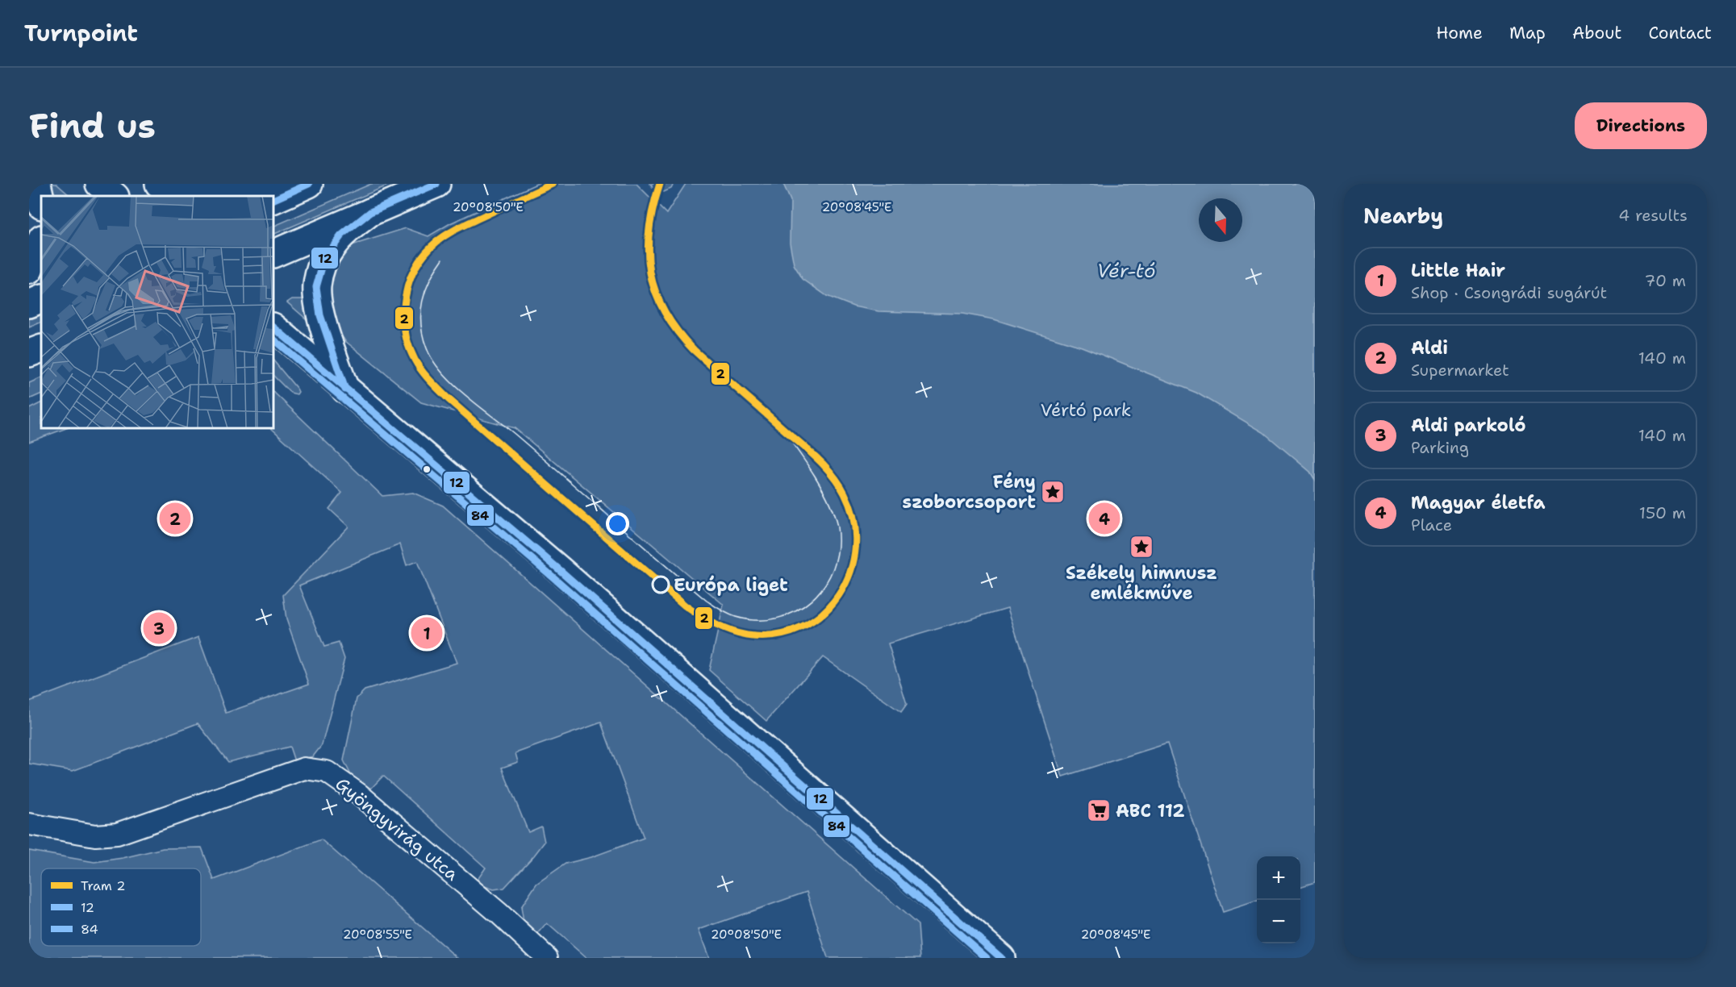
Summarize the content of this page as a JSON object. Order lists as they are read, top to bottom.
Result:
{
  "streets": {
    "street": ["Gyöngyvirág utca"]
  },
  "water": ["Vér-tó"],
  "parks": ["Vértó park"],
  "places": {
    "place": ["Fény szoborcsoport", "Székely himnusz emlékműve"],
    "other": ["Európa liget"],
    "supermarket": ["ABC 112"]
  },
  "lines": ["tram line 2", "transit line 12", "transit line 84"],
  "legend": ["Tram 2", "12", "84"],
  "north": "bottom",
  "page": {
    "header": "Turnpoint",
    "nav": [
      "Home",
      "Map",
      "About",
      "Contact"
    ],
    "buttons": "Directions",
    "title": "Find us",
    "heading": ["Nearby", "4 results"],
    "list": [
      {
        "mark": "1",
        "name": "Little Hair",
        "note": "Shop · Csongrádi sugárút",
        "value": "70 m"
      },
      {
        "mark": "2",
        "name": "Aldi",
        "note": "Supermarket",
        "value": "140 m"
      },
      {
        "mark": "3",
        "name": "Aldi parkoló",
        "note": "Parking",
        "value": "140 m"
      },
      {
        "mark": "4",
        "name": "Magyar életfa",
        "note": "Place",
        "value": "150 m"
      }
    ],
    "pins": [
      "2",
      "4",
      "3",
      "1"
    ],
    "map_buttons": ["+", "−"]
  },
  "coordinates": ["20°08'50\"E", "20°08'45\"E", "20°08'55\"E"]
}
